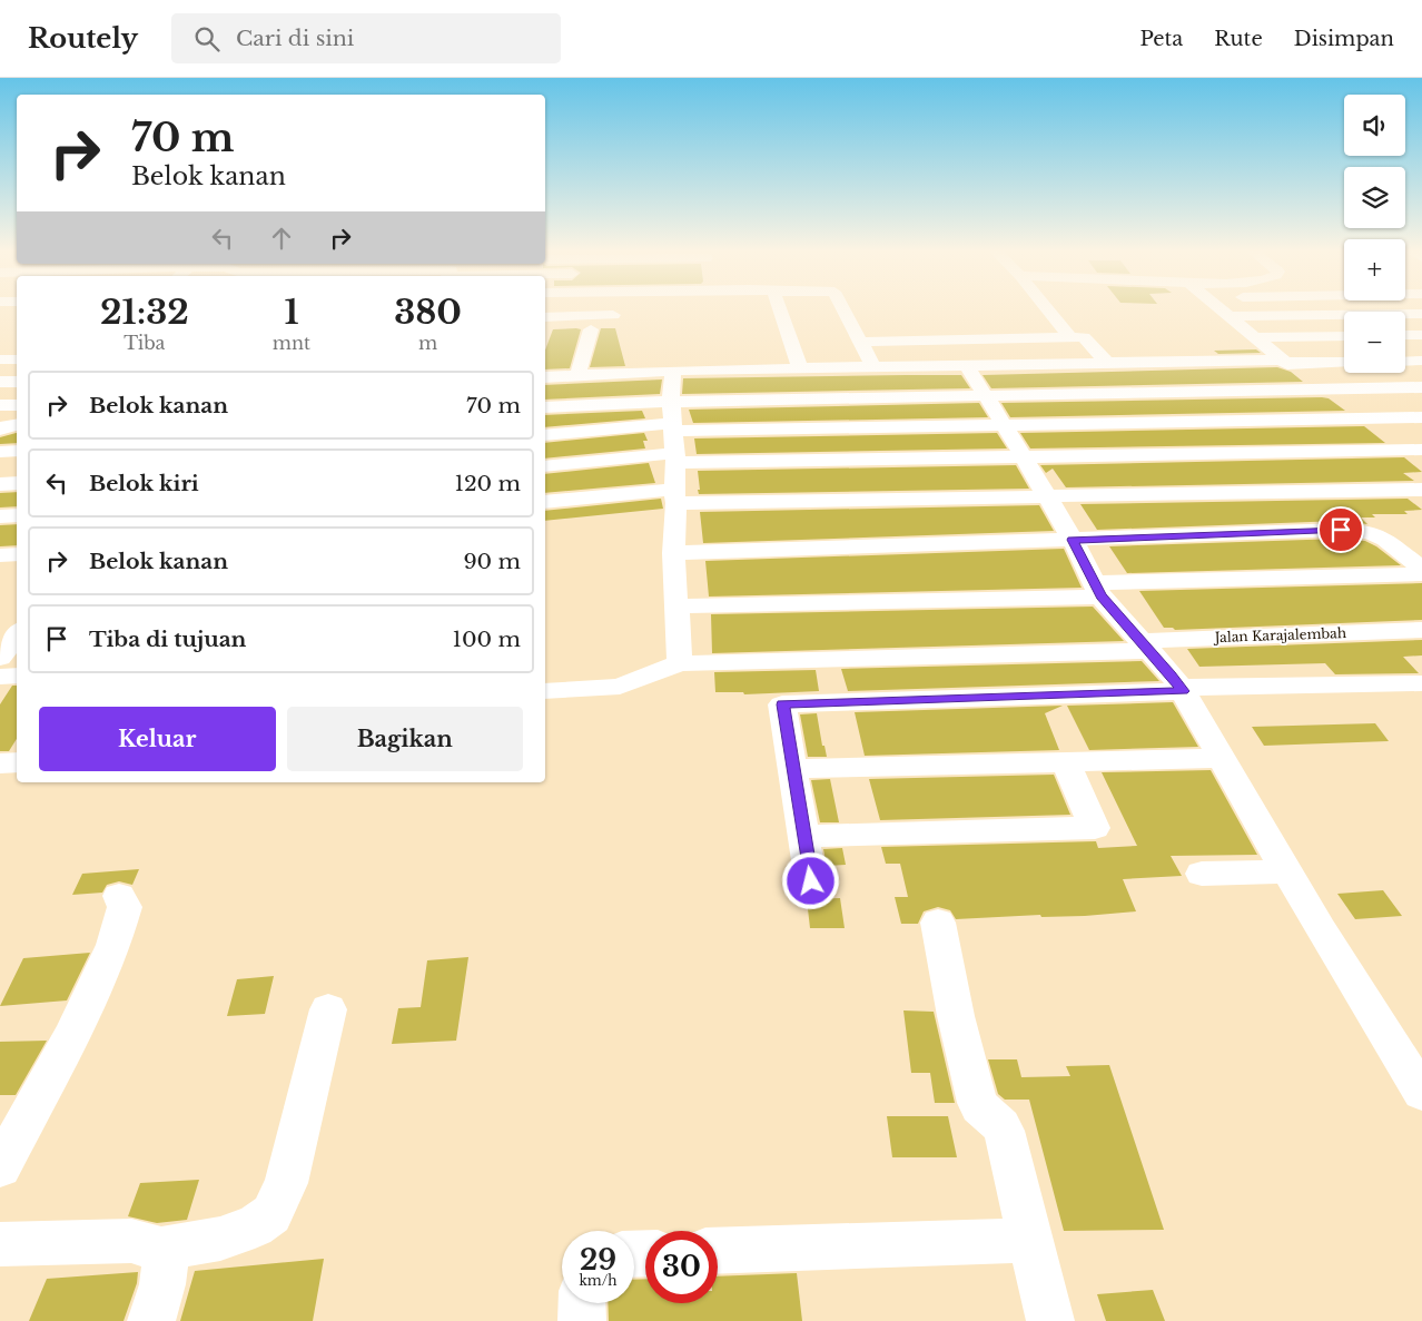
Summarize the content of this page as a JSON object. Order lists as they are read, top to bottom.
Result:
{
  "streets": {
    "street": ["Jalan Karajalembah"]
  },
  "page": {
    "header": "Routely",
    "search": "Cari di sini",
    "nav": ["Peta", "Rute", "Disimpan"],
    "map_buttons": ["+", "−"],
    "turn": ["70 m", "Belok kanan"],
    "eta": [
      "21:32",
      "Tiba",
      "1",
      "mnt",
      "380",
      "m"
    ],
    "list": [
      {
        "name": "Belok kanan",
        "value": "70 m"
      },
      {
        "name": "Belok kiri",
        "value": "120 m"
      },
      {
        "name": "Belok kanan",
        "value": "90 m"
      },
      {
        "name": "Tiba di tujuan",
        "value": "100 m"
      }
    ],
    "buttons": ["Keluar", "Bagikan"],
    "speed": "29 km/h",
    "limit": "30"
  }
}
